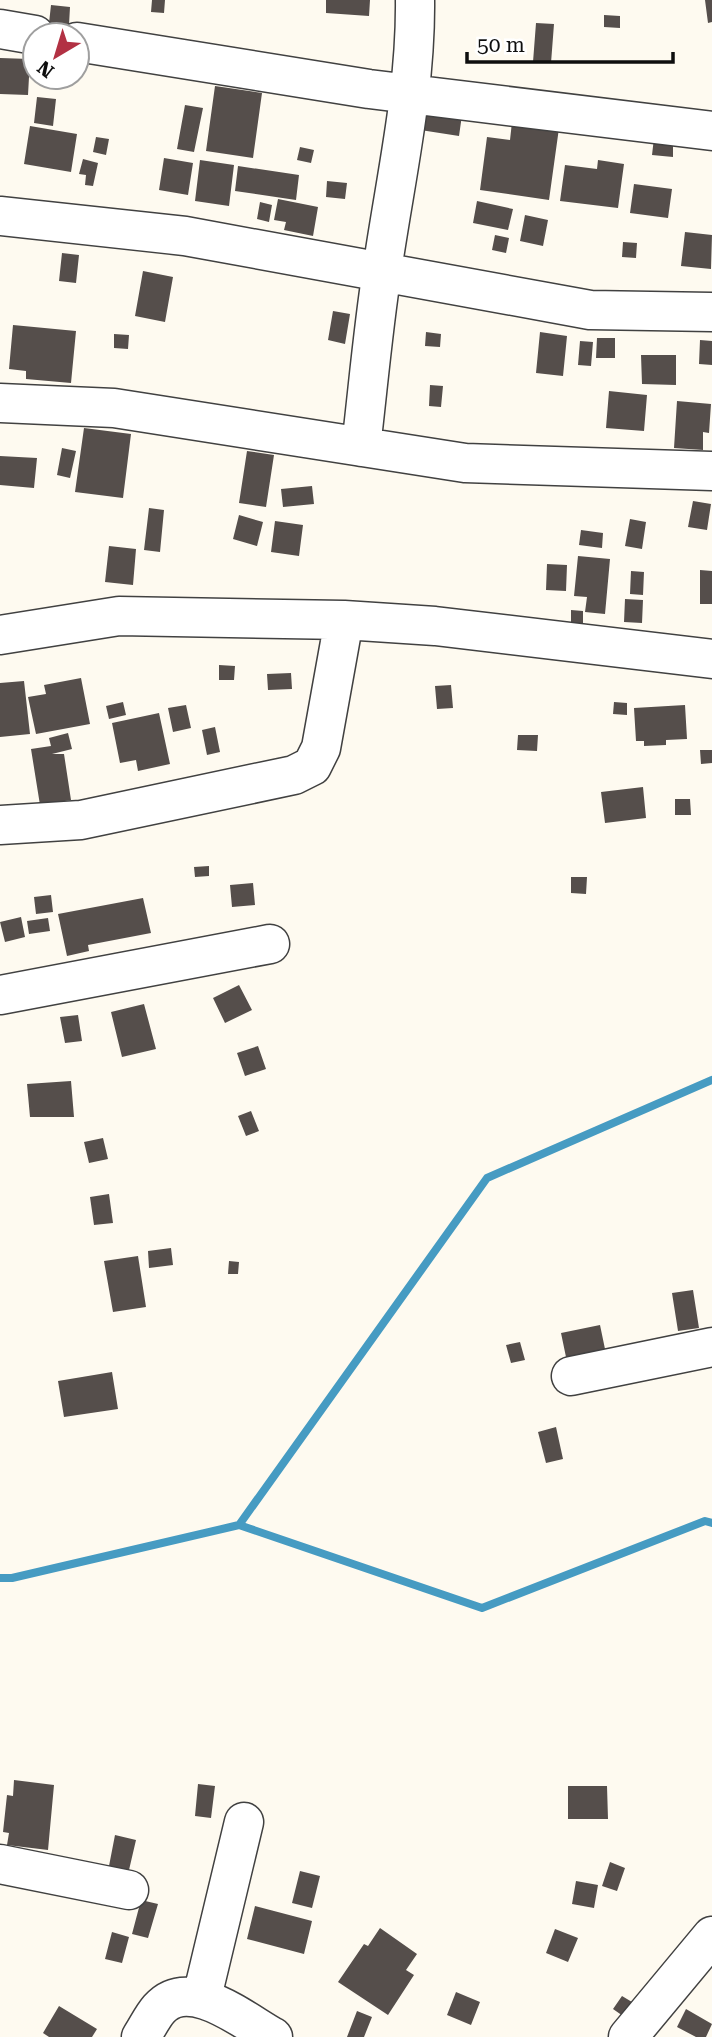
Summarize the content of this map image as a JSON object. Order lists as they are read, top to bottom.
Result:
{
  "scale_bar": "50 m",
  "north": "bottom left"
}
